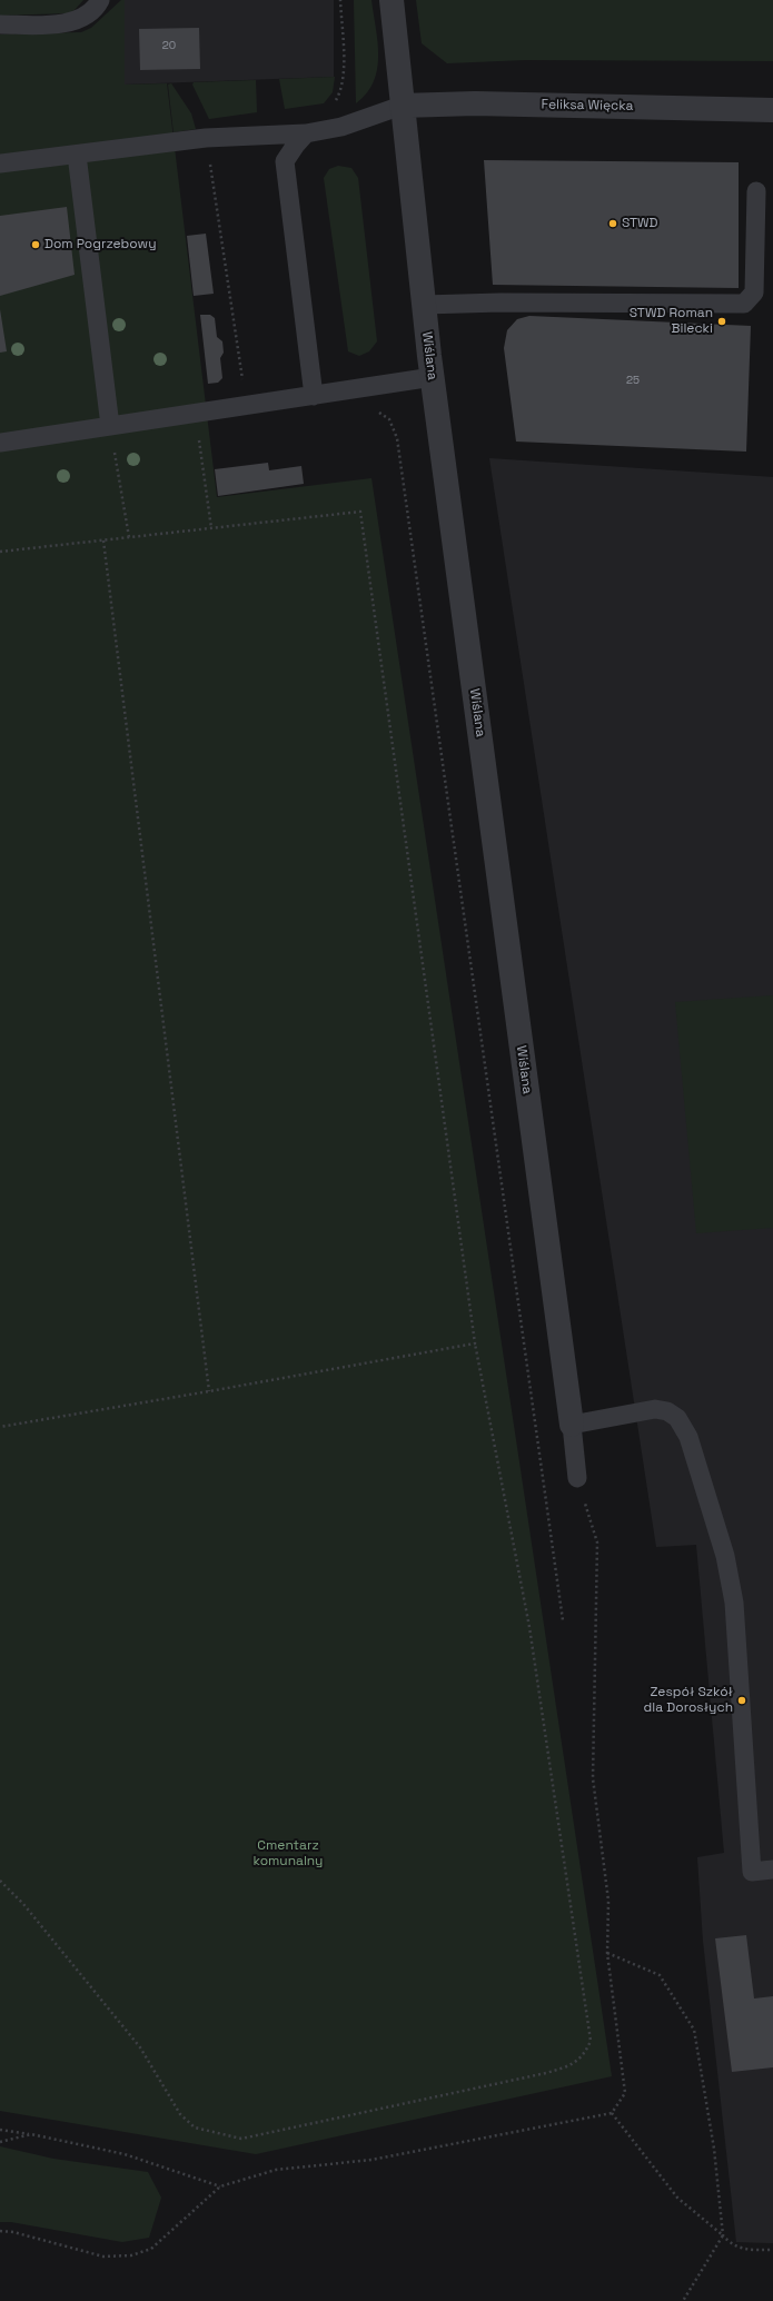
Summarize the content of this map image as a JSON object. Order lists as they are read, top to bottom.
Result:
{
  "streets": {
    "street": ["Feliksa Więcka", "Wiślana"]
  },
  "crossings": [
    ["Feliksa Więcka", "Wiślana"]
  ],
  "parks": ["Cmentarz komunalny"],
  "places": [
    "STWD",
    "Dom Pogrzebowy",
    "STWD Roman Bilecki",
    "Zespół Szkół dla Dorosłych"
  ],
  "house_numbers": ["20", "25"]
}
